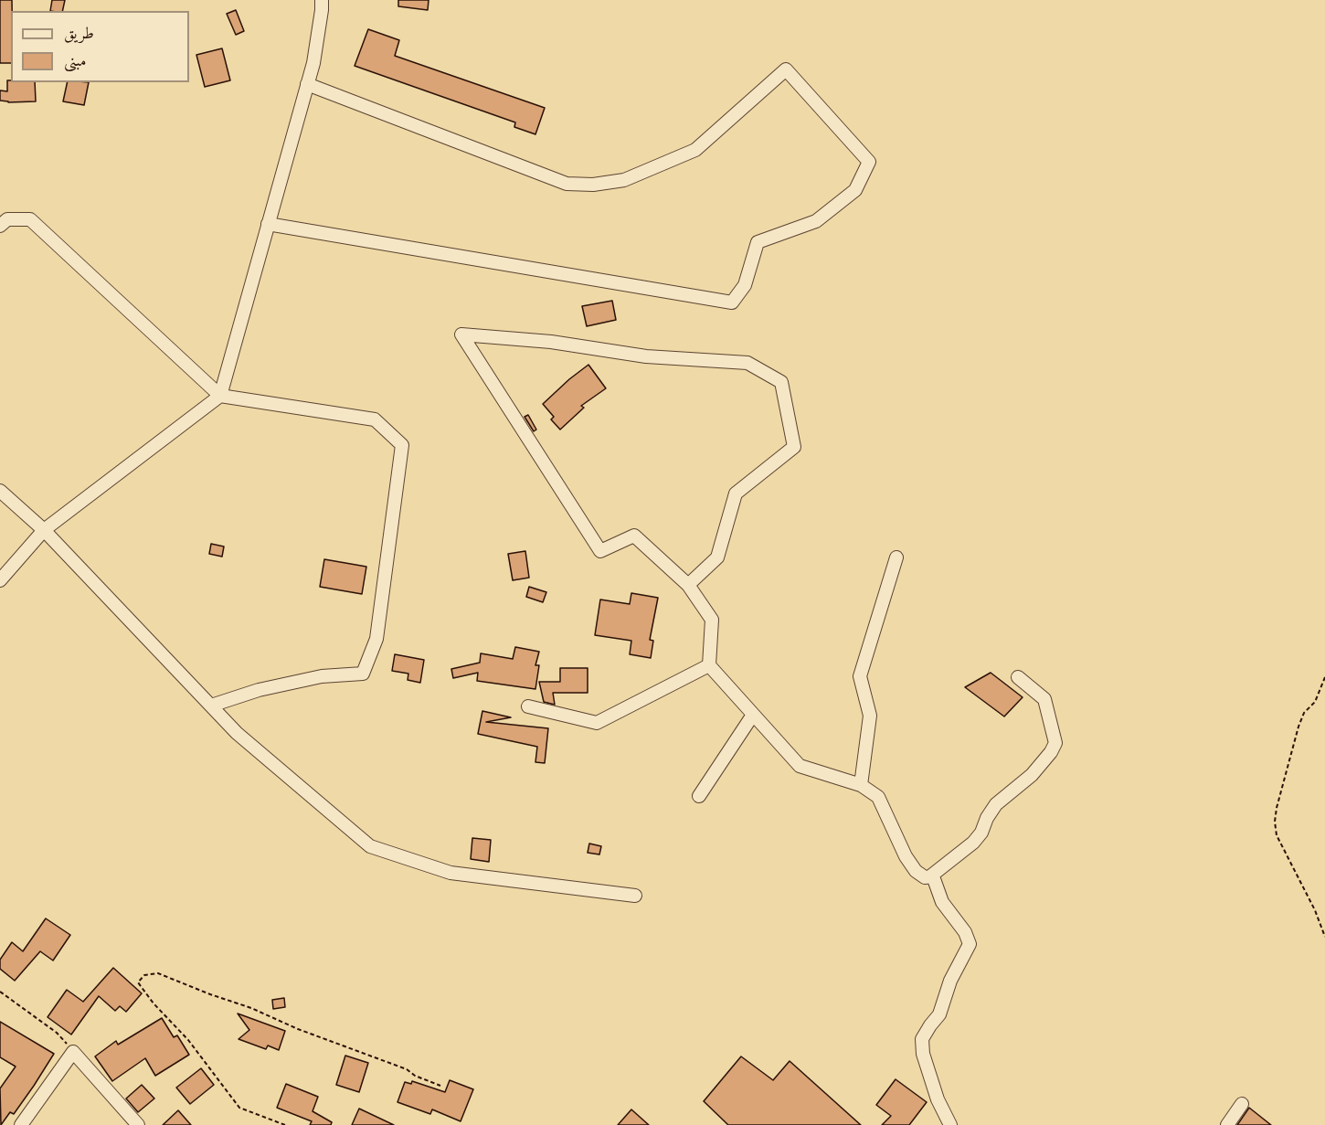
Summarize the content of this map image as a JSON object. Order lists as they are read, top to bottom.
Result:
{
  "legend": ["طريق", "مبنى"]
}
